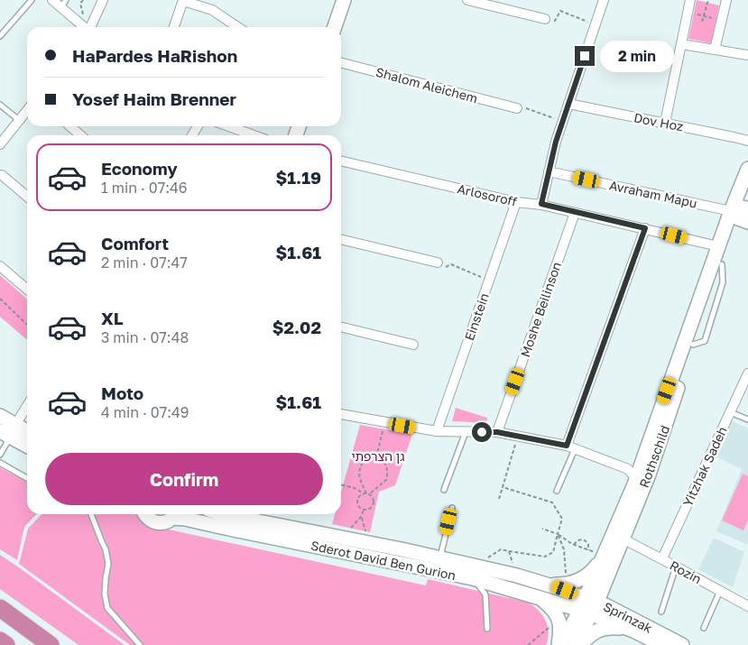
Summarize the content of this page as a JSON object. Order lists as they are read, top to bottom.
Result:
{
  "streets": {
    "street": [
      "Shalom Aleichem",
      "Dov Hoz",
      "Avraham Mapu",
      "Arlosoroff",
      "Moshe Beilinson",
      "Einstein",
      "Rothschild",
      "Yitzhak Sadeh",
      "Sderot David Ben Gurion",
      "Rozin",
      "Sprinzak"
    ]
  },
  "crossings": [
    ["Avraham Mapu", "Rothschild"],
    ["Arlosoroff", "Moshe Beilinson"],
    ["Arlosoroff", "Einstein"],
    ["Arlosoroff", "Rothschild"],
    ["Rothschild", "Sderot David Ben Gurion"],
    ["Rothschild", "Rozin"],
    ["Rothschild", "Sprinzak"],
    ["Yitzhak Sadeh", "Rozin"],
    ["Sderot David Ben Gurion", "Sprinzak"]
  ],
  "parks": ["גן הצרפתי"],
  "page": {
    "banner": ["HaPardes HaRishon", "Yosef Haim Brenner"],
    "bubble": "2 min",
    "list": [
      {
        "name": "Economy",
        "note": "1 min · 07:46",
        "value": "$1.19"
      },
      {
        "name": "Comfort",
        "note": "2 min · 07:47",
        "value": "$1.61"
      },
      {
        "name": "XL",
        "note": "3 min · 07:48",
        "value": "$2.02"
      },
      {
        "name": "Moto",
        "note": "4 min · 07:49",
        "value": "$1.61"
      }
    ],
    "buttons": "Confirm"
  }
}
